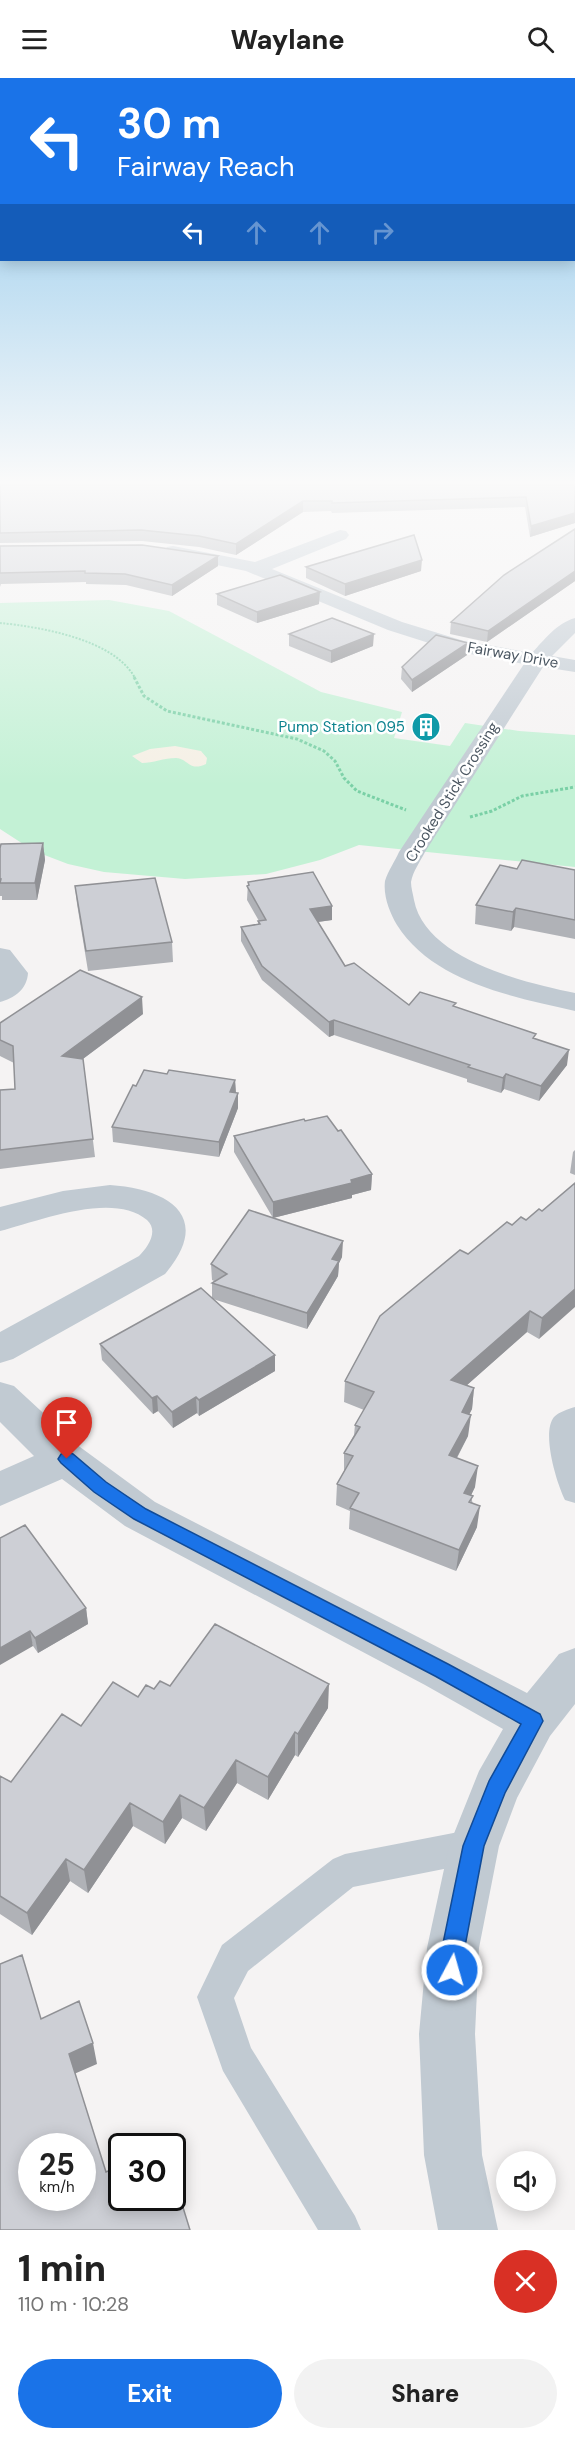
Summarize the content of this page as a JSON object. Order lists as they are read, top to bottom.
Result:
{
  "streets": {
    "street": ["Fairway Drive", "Crooked Stick Crossing"]
  },
  "crossings": [
    ["Fairway Drive", "Crooked Stick Crossing"]
  ],
  "places": {
    "building": ["Pump Station 095"]
  },
  "page": {
    "header": "Waylane",
    "turn": ["30 m", "Fairway Reach"],
    "speed": "25 km/h",
    "limit": "30",
    "heading": ["1 min", "110 m · 10:28"],
    "buttons": ["Exit", "Share"]
  }
}
